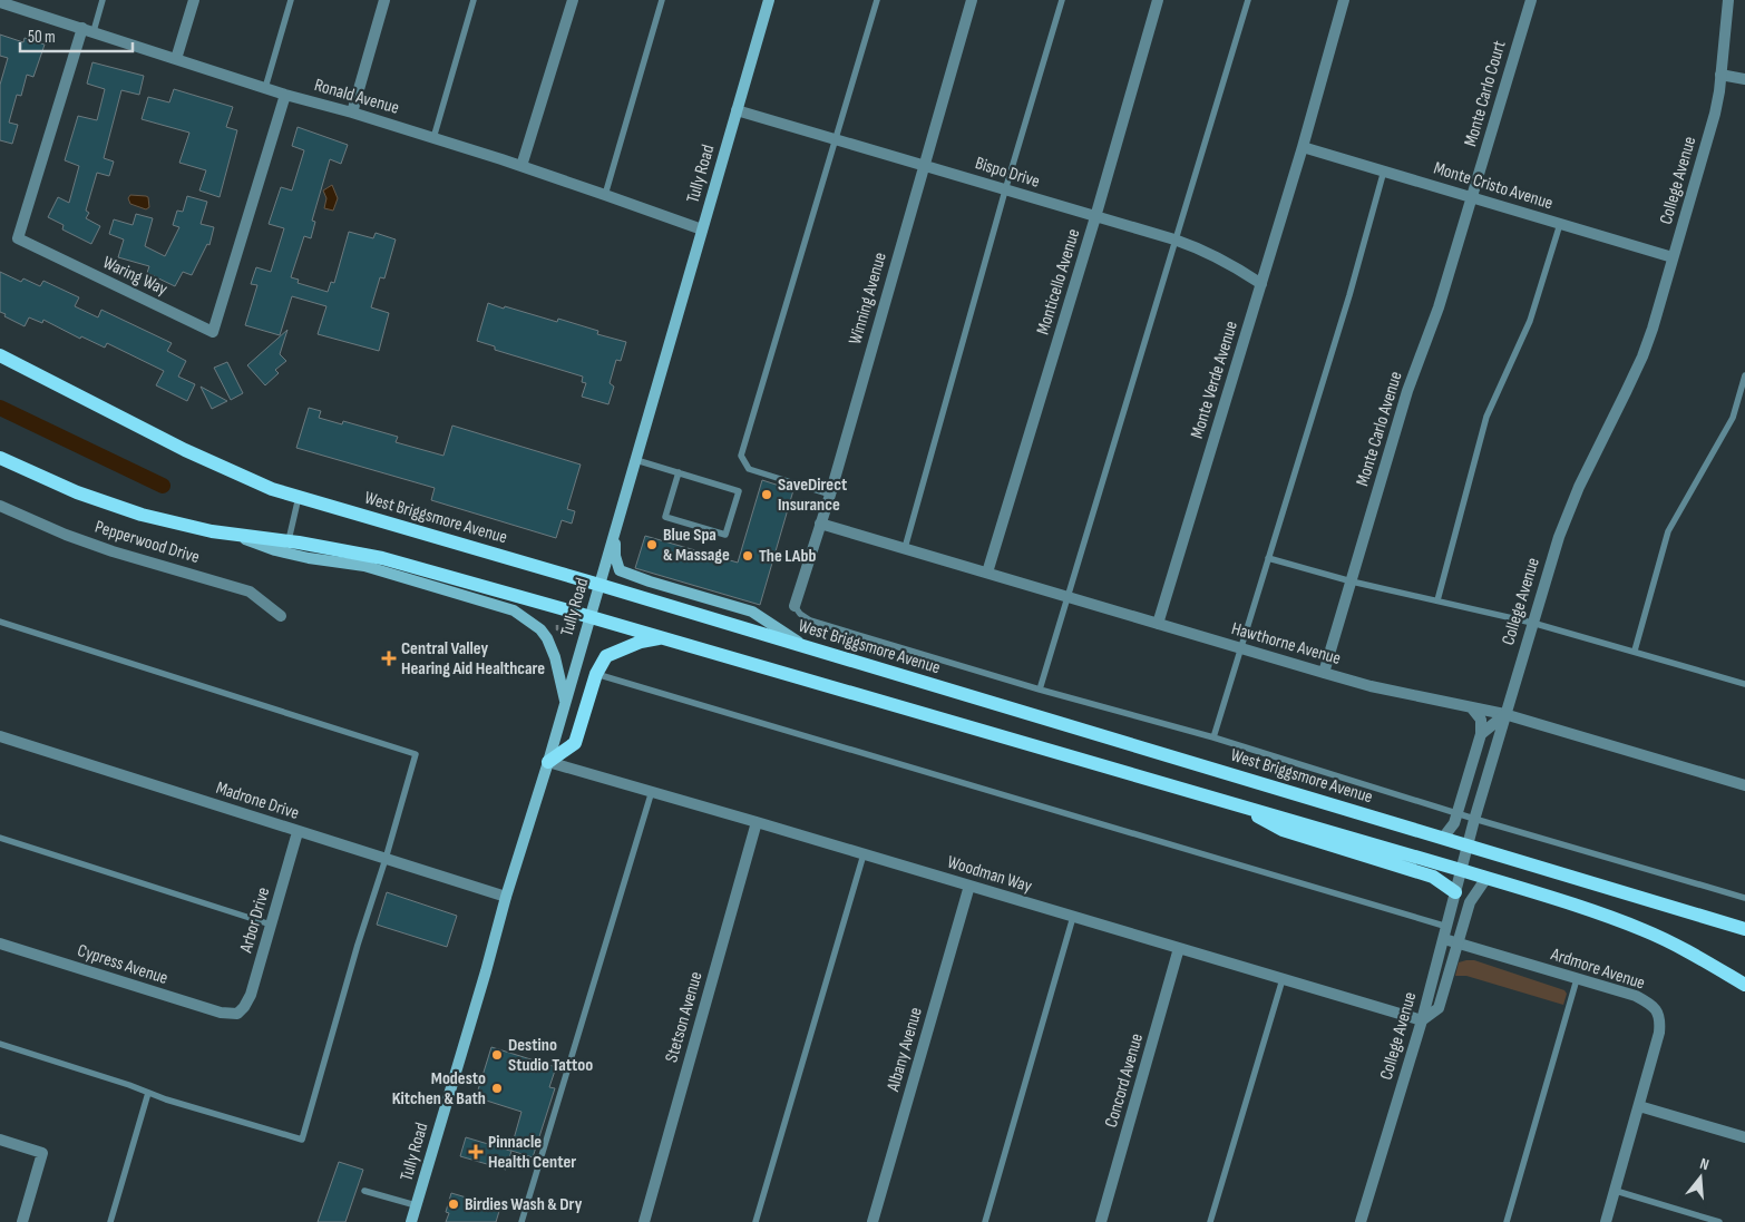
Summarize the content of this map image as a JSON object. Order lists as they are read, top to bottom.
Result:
{
  "streets": {
    "main road": ["Tully Road", "West Briggsmore Avenue"],
    "street": [
      "Monte Carlo Court",
      "Ronald Avenue",
      "Bispo Drive",
      "College Avenue",
      "Monte Cristo Avenue",
      "Waring Way",
      "Monticello Avenue",
      "Winning Avenue",
      "Monte Verde Avenue",
      "Monte Carlo Avenue",
      "Pepperwood Drive",
      "Hawthorne Avenue",
      "Madrone Drive",
      "Woodman Way",
      "Arbor Drive",
      "Cypress Avenue",
      "Ardmore Avenue",
      "Stetson Avenue",
      "Albany Avenue",
      "Concord Avenue"
    ]
  },
  "crossings": [
    ["Monte Carlo Court", "Monte Cristo Avenue"],
    ["Monte Carlo Court", "Monte Carlo Avenue"],
    ["Ronald Avenue", "Tully Road"],
    ["Ronald Avenue", "Waring Way"],
    ["Bispo Drive", "Tully Road"],
    ["Bispo Drive", "Monticello Avenue"],
    ["Bispo Drive", "Winning Avenue"],
    ["Bispo Drive", "Monte Verde Avenue"],
    ["Tully Road", "West Briggsmore Avenue"],
    ["Tully Road", "Madrone Drive"],
    ["Tully Road", "Woodman Way"],
    ["College Avenue", "Monte Cristo Avenue"],
    ["College Avenue", "West Briggsmore Avenue"],
    ["College Avenue", "Hawthorne Avenue"],
    ["College Avenue", "Woodman Way"],
    ["College Avenue", "Ardmore Avenue"],
    ["Monte Cristo Avenue", "Monte Verde Avenue"],
    ["Monte Cristo Avenue", "Monte Carlo Avenue"],
    ["Monticello Avenue", "Hawthorne Avenue"],
    ["Winning Avenue", "Hawthorne Avenue"],
    ["Monte Verde Avenue", "Hawthorne Avenue"],
    ["Monte Carlo Avenue", "Hawthorne Avenue"],
    ["Madrone Drive", "Arbor Drive"],
    ["Woodman Way", "Stetson Avenue"],
    ["Woodman Way", "Albany Avenue"],
    ["Woodman Way", "Concord Avenue"],
    ["Arbor Drive", "Cypress Avenue"]
  ],
  "places": {
    "other": [
      "SaveDirect Insurance",
      "Blue Spa & Massage",
      "The LAbb",
      "Destino Studio Tattoo",
      "Modesto Kitchen & Bath",
      "Birdies Wash & Dry"
    ],
    "health": ["Central Valley Hearing Aid Healthcare", "Pinnacle Health Center"]
  },
  "scale_bar": "50 m",
  "north": "top"
}
